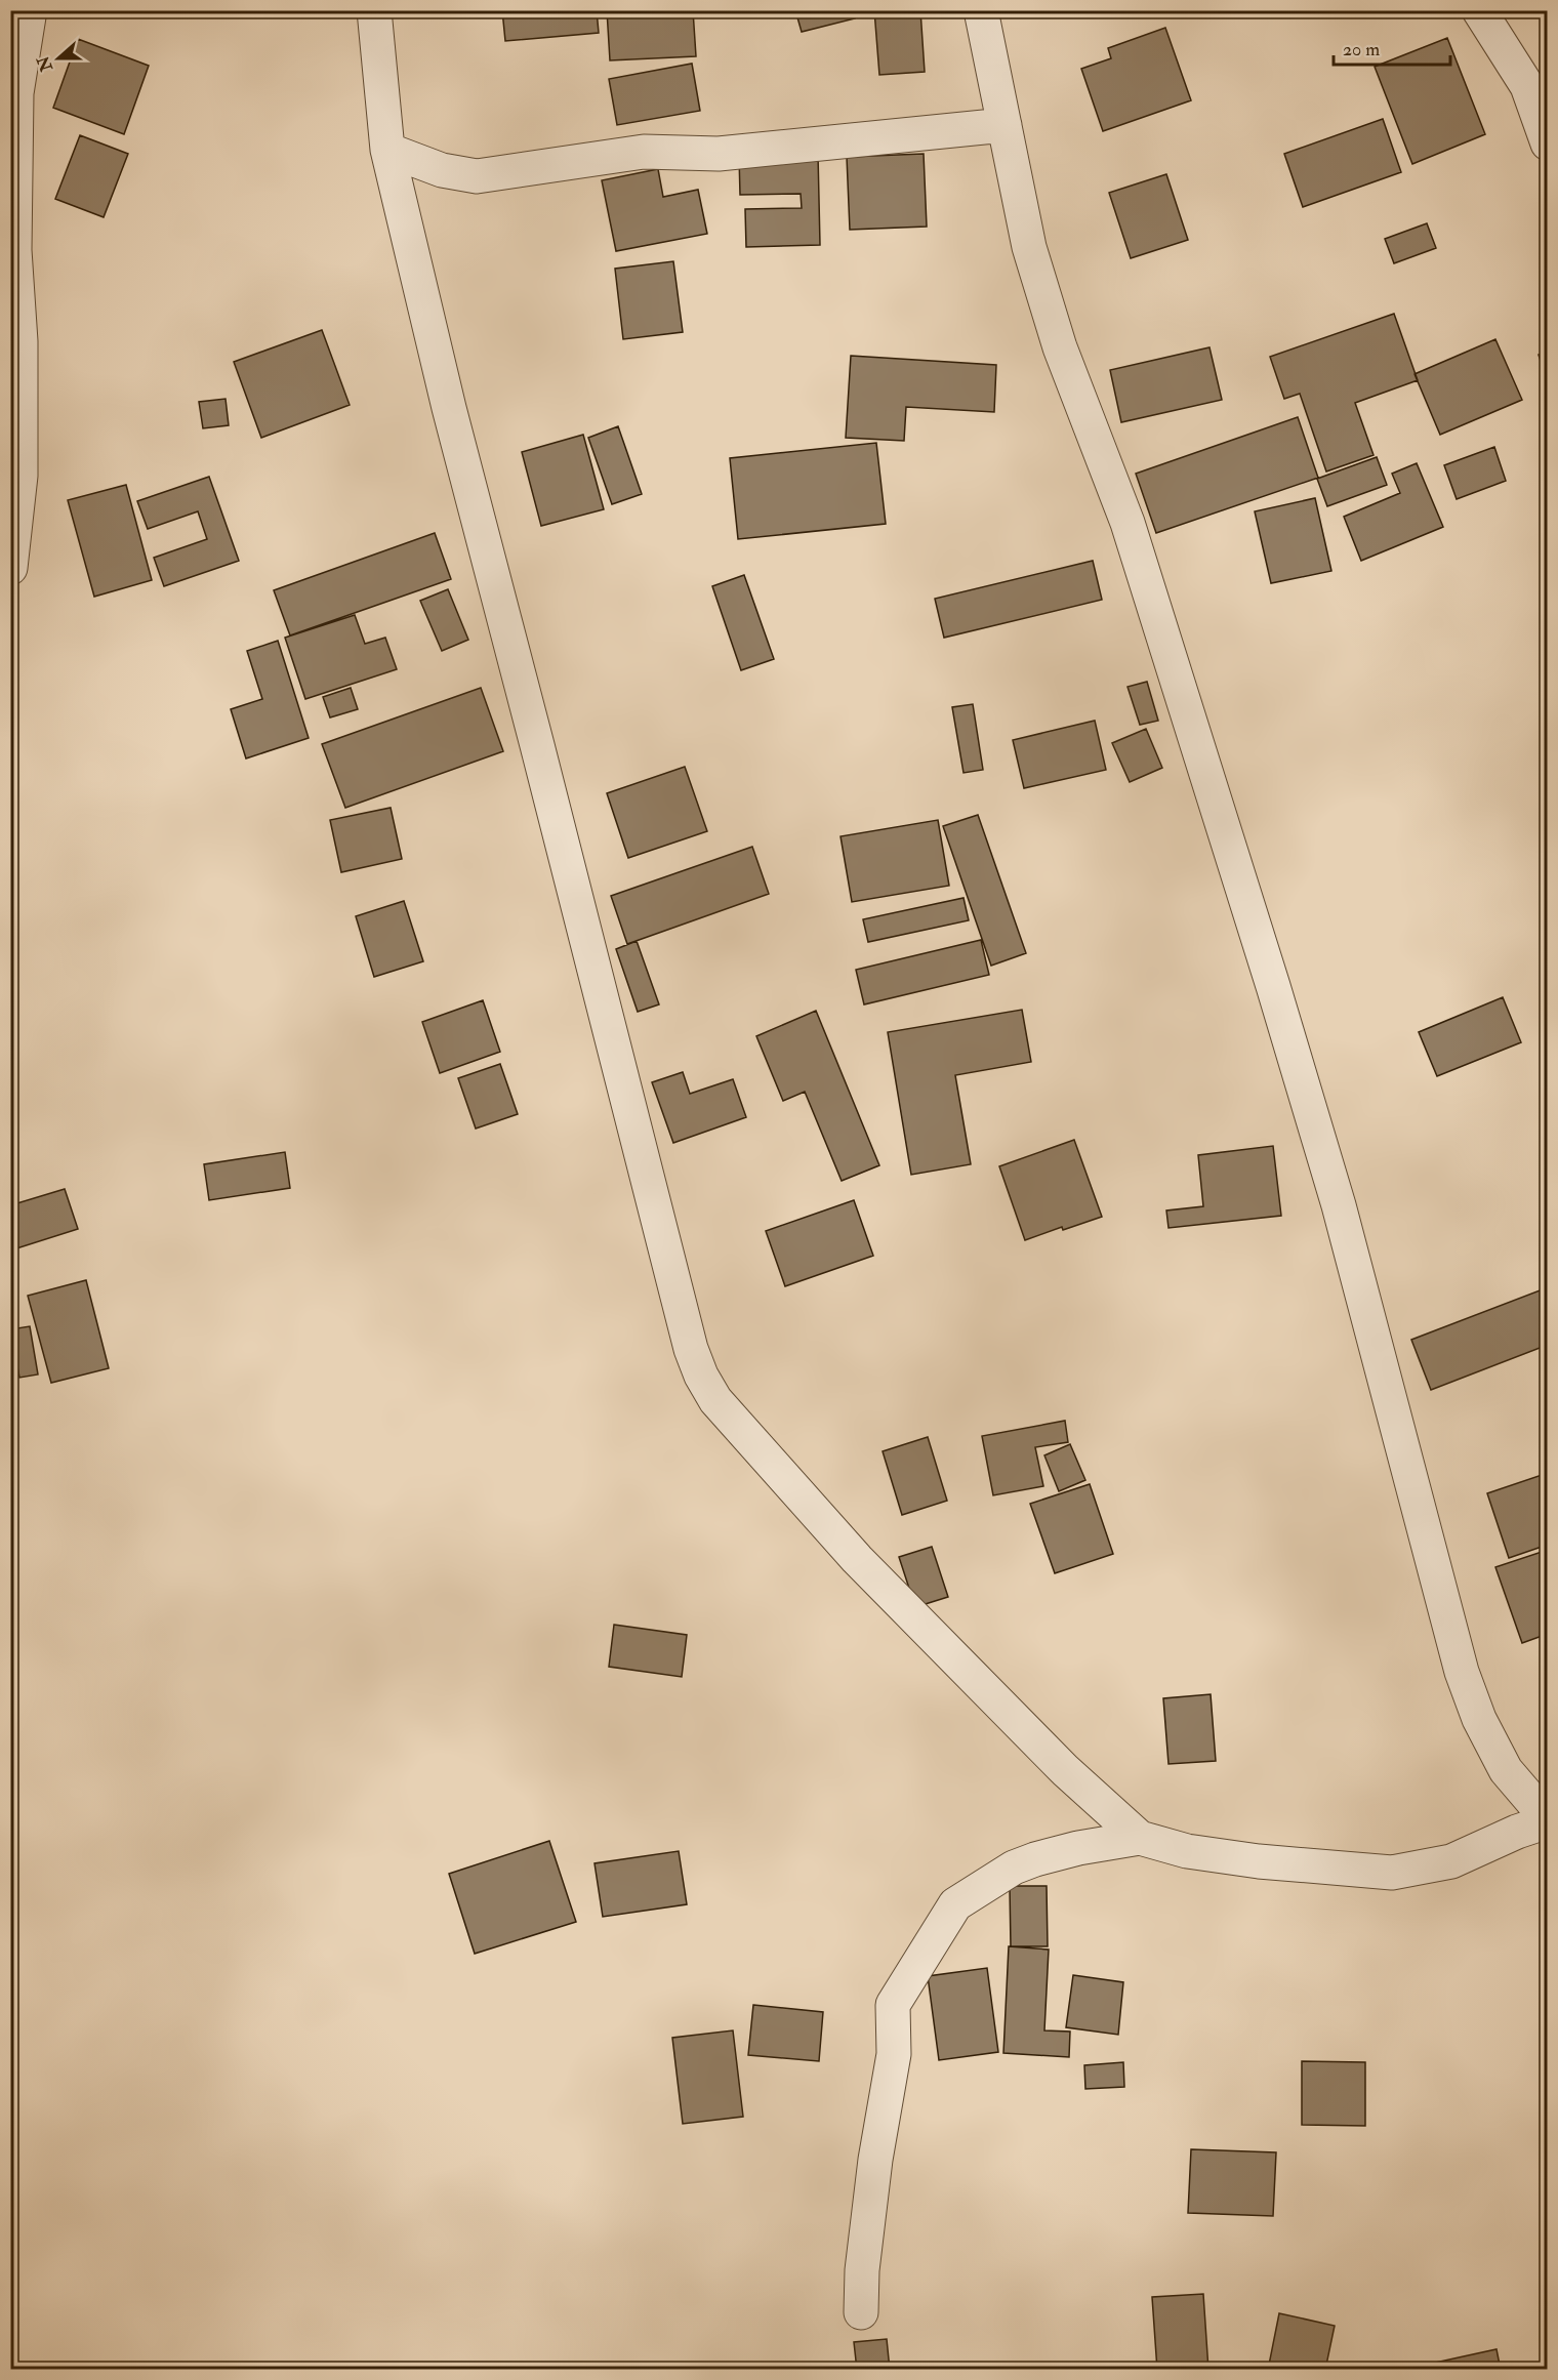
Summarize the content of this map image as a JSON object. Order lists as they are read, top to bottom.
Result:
{
  "scale_bar": "20 m",
  "north": "left"
}
